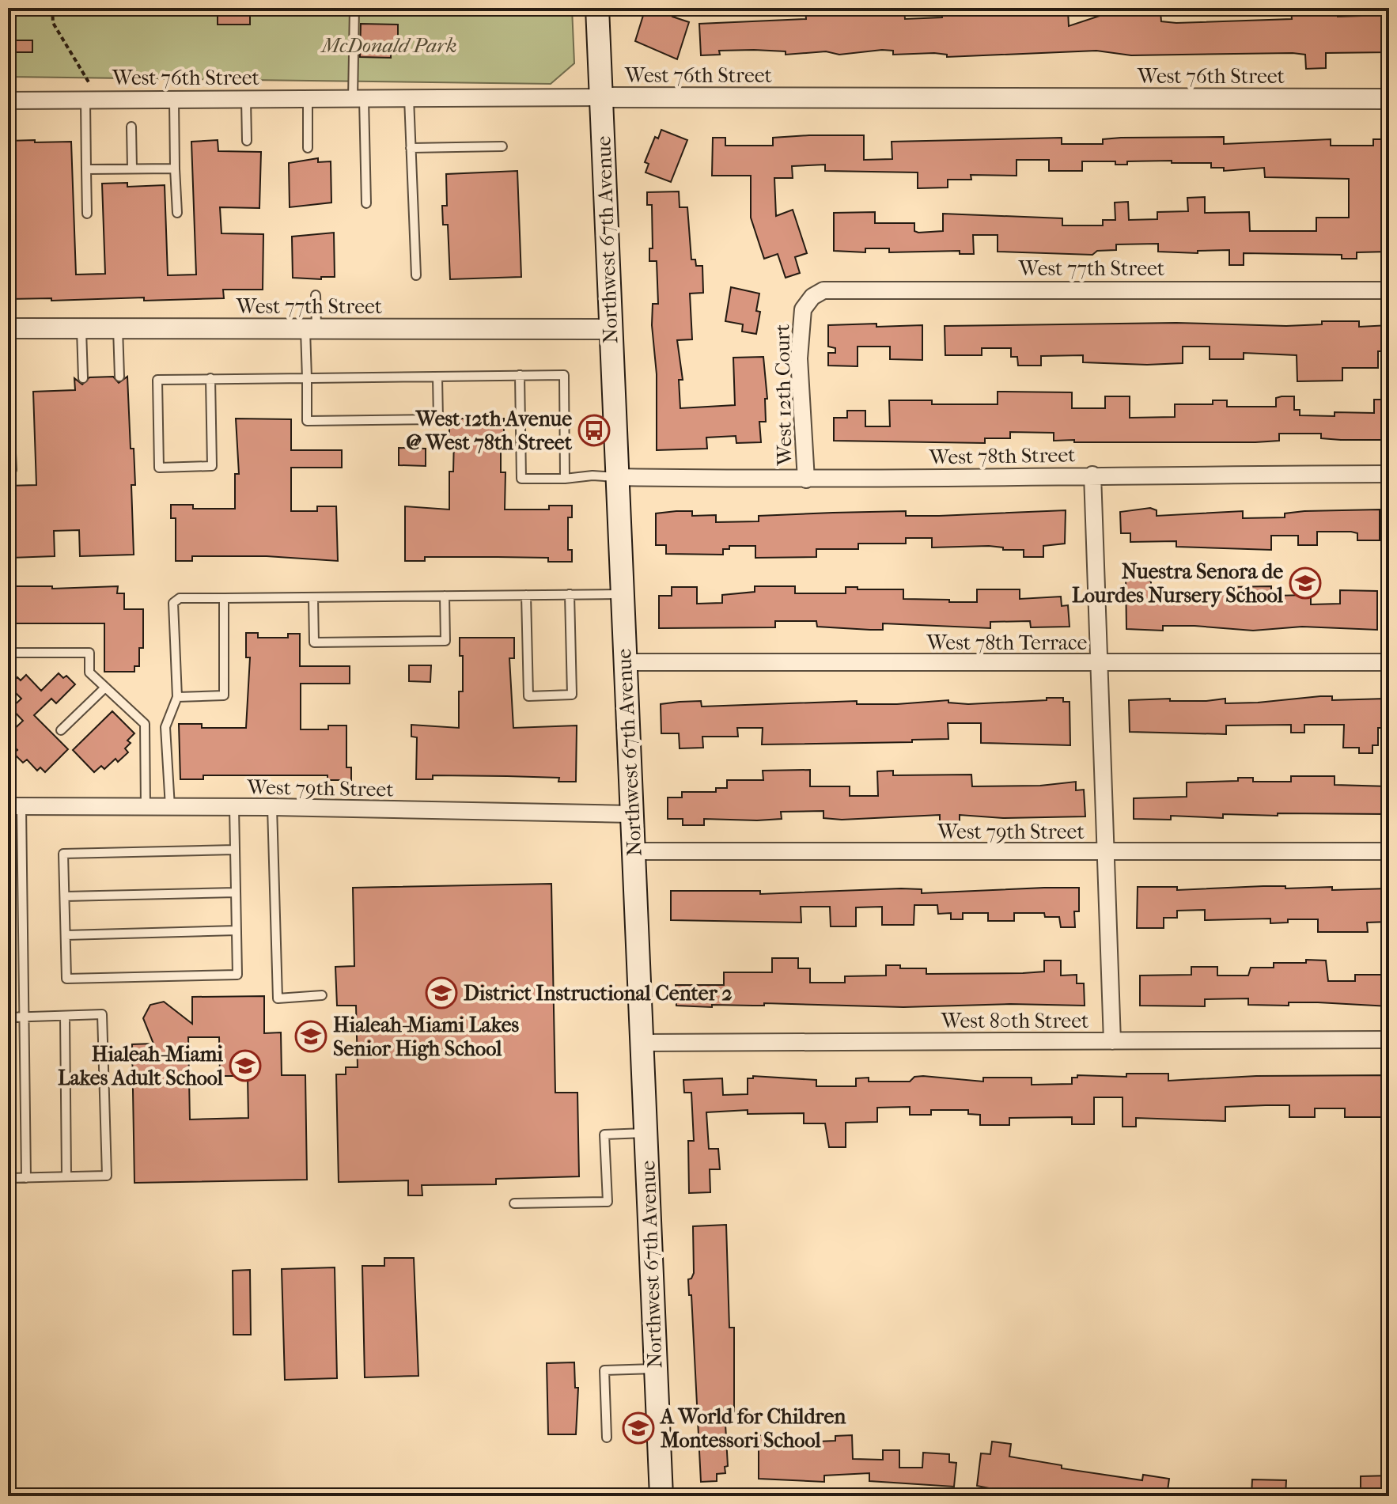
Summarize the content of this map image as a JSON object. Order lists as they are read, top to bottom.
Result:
{
  "streets": {
    "main road": ["Northwest 67th Avenue"],
    "street": [
      "West 76th Street",
      "West 77th Street",
      "West 12th Court",
      "West 78th Street",
      "West 78th Terrace",
      "West 79th Street",
      "West 80th Street"
    ]
  },
  "crossings": [
    ["West 76th Street", "Northwest 67th Avenue"],
    ["Northwest 67th Avenue", "West 77th Street"],
    ["Northwest 67th Avenue", "West 78th Street"],
    ["Northwest 67th Avenue", "West 78th Terrace"],
    ["Northwest 67th Avenue", "West 79th Street"],
    ["Northwest 67th Avenue", "West 80th Street"],
    ["West 77th Street", "West 12th Court"],
    ["West 12th Court", "West 78th Street"]
  ],
  "parks": ["McDonald Park"],
  "places": {
    "bus stop": ["West 12th Avenue @ West 78th Street"],
    "school or university": [
      "Nuestra Senora de Lourdes Nursery School",
      "District Instructional Center 2",
      "Hialeah-Miami Lakes Senior High School",
      "Hialeah-Miami Lakes Adult School",
      "A World for Children Montessori School"
    ]
  }
}
